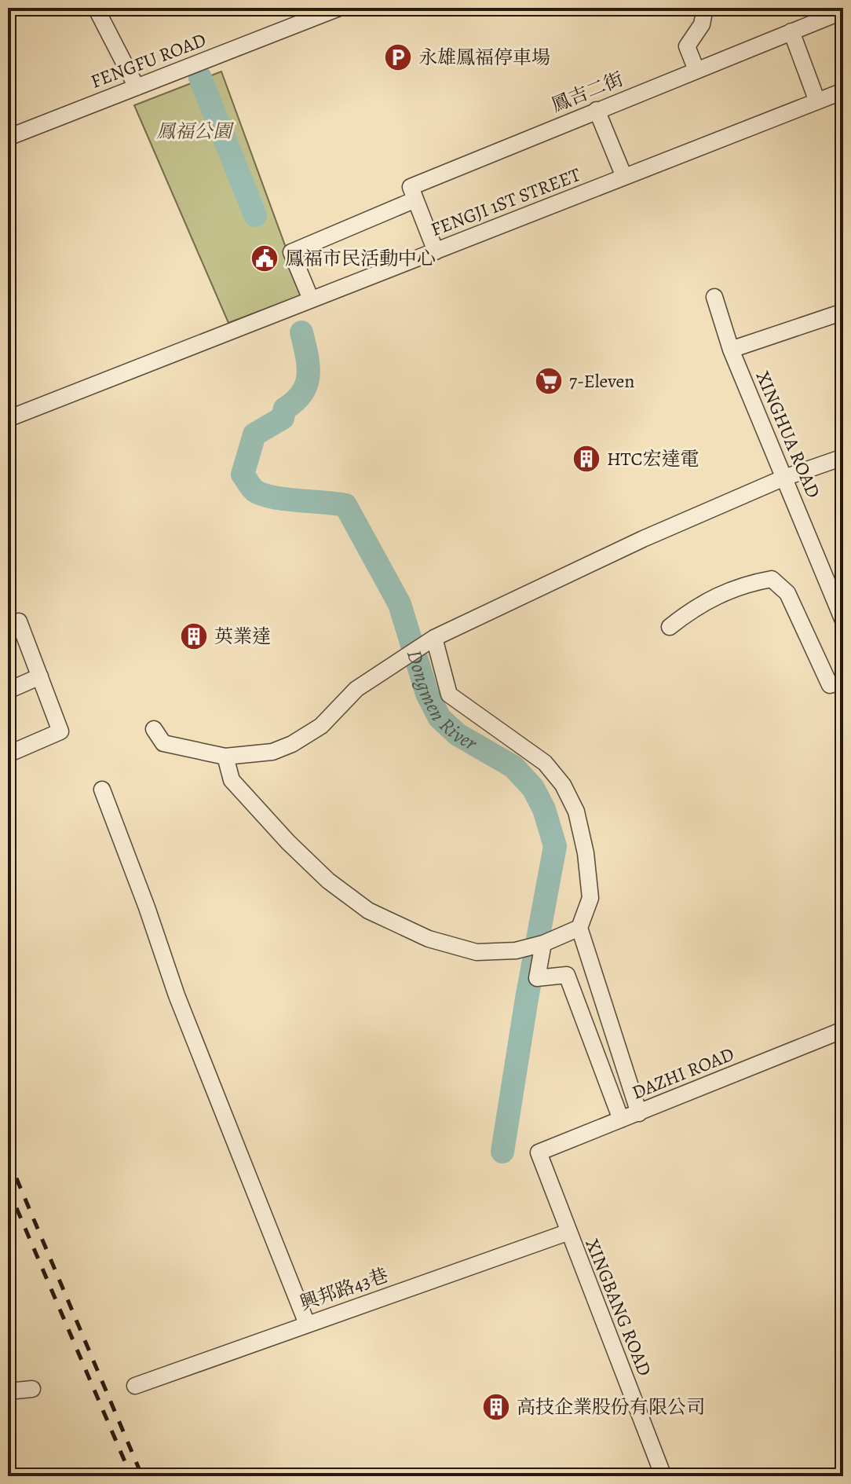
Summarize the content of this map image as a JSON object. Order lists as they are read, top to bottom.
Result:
{
  "streets": {
    "street": [
      "FENGFU ROAD",
      "鳳吉二街",
      "FENGJI 1ST STREET",
      "XINGHUA ROAD",
      "DAZHI ROAD",
      "興邦路43巷",
      "XINGBANG ROAD"
    ]
  },
  "crossings": [
    ["DAZHI ROAD", "XINGBANG ROAD"],
    ["興邦路43巷", "XINGBANG ROAD"]
  ],
  "water": ["Dongmen River"],
  "parks": ["鳳福公園"],
  "places": {
    "parking": ["永雄鳳福停車場"],
    "public building": ["鳳福市民活動中心"],
    "supermarket": ["7-Eleven"],
    "building": ["HTC宏達電", "英業達", "高技企業股份有限公司"]
  }
}
